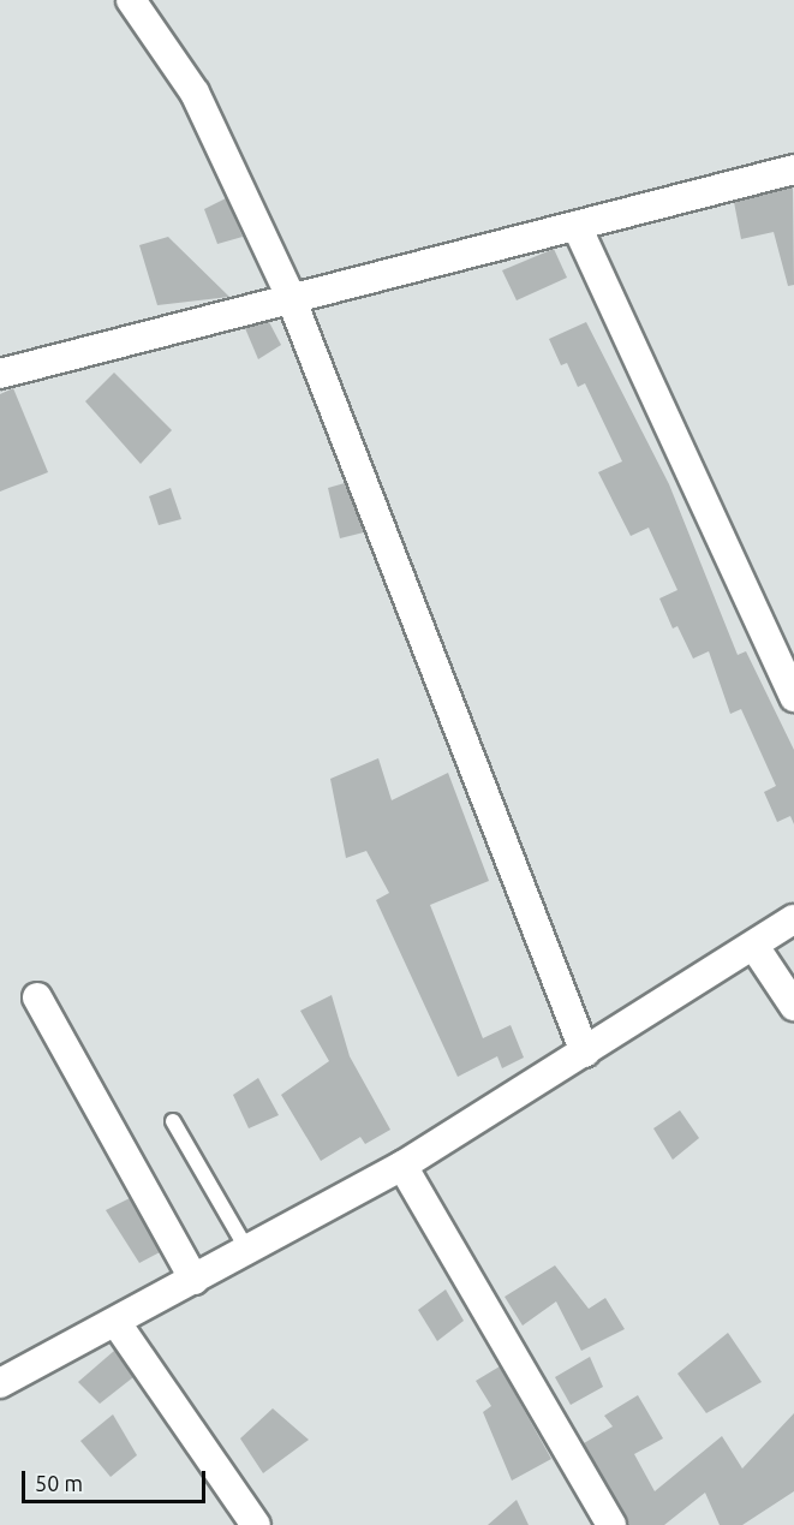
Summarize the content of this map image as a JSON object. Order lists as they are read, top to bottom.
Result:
{
  "scale_bar": "50 m"
}
